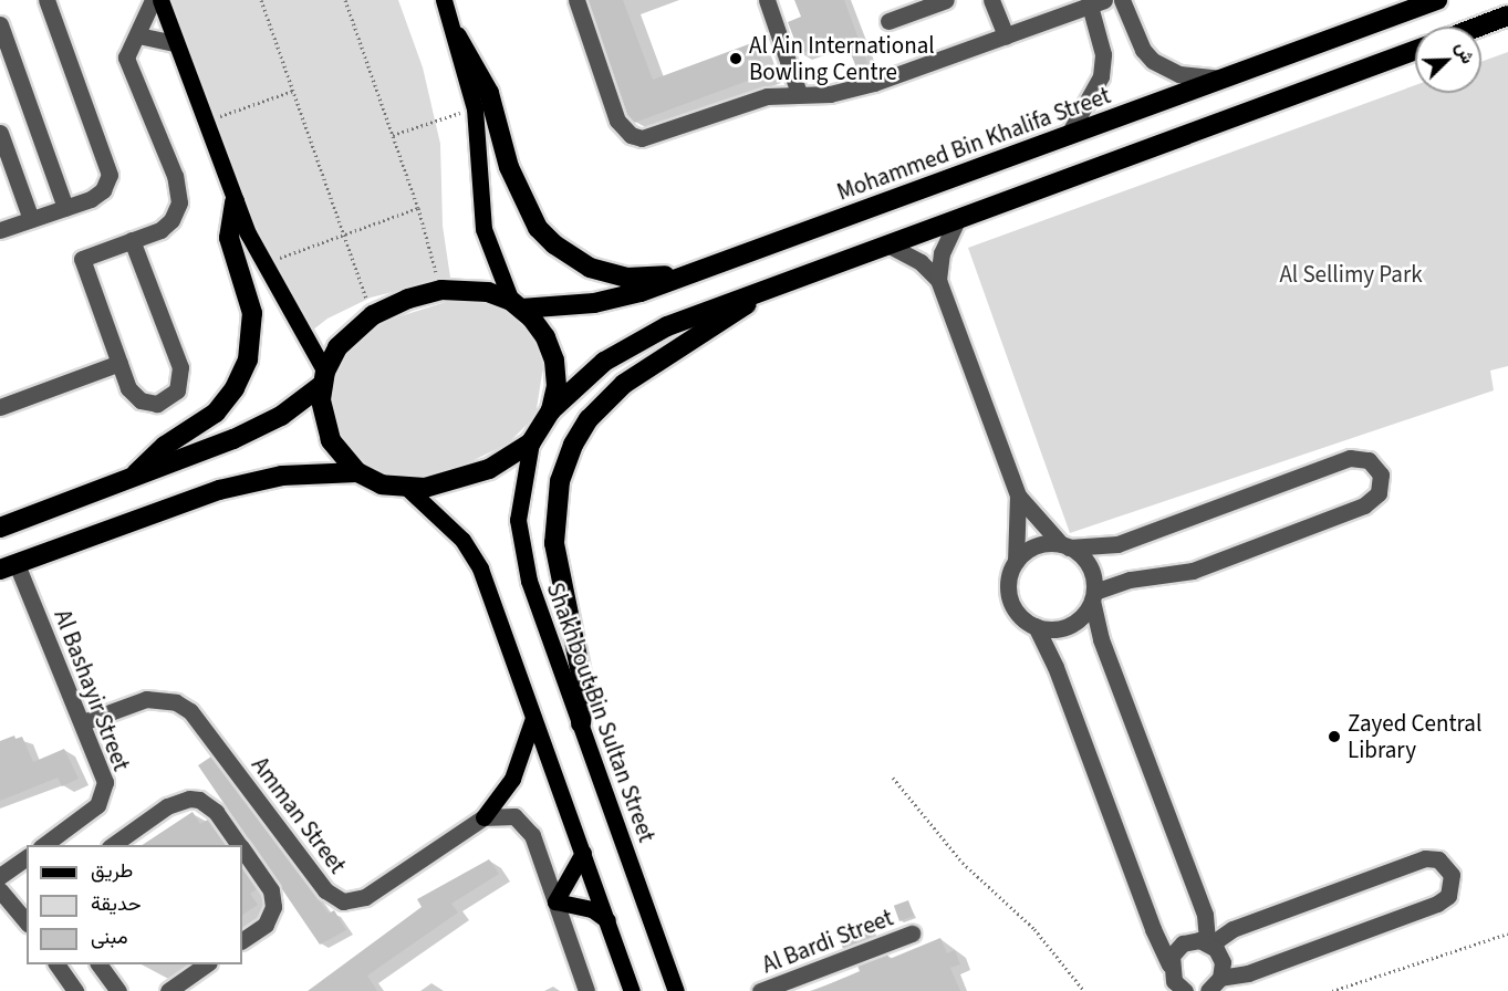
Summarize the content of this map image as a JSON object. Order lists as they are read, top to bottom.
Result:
{
  "streets": {
    "highway": ["Mohammed Bin Khalifa Street"],
    "main road": ["Shakhbout Bin Sultan Street"],
    "street": ["Al Bashayir Street", "Amman Street", "Al Bardi Street"]
  },
  "crossings": [
    ["Mohammed Bin Khalifa Street", "Shakhbout Bin Sultan Street"],
    ["Al Bashayir Street", "Amman Street"]
  ],
  "parks": ["Al Sellimy Park"],
  "places": ["Al Ain International Bowling Centre", "Zayed Central Library"],
  "legend": ["طريق", "حديقة", "مبنى"],
  "north": "top right"
}
